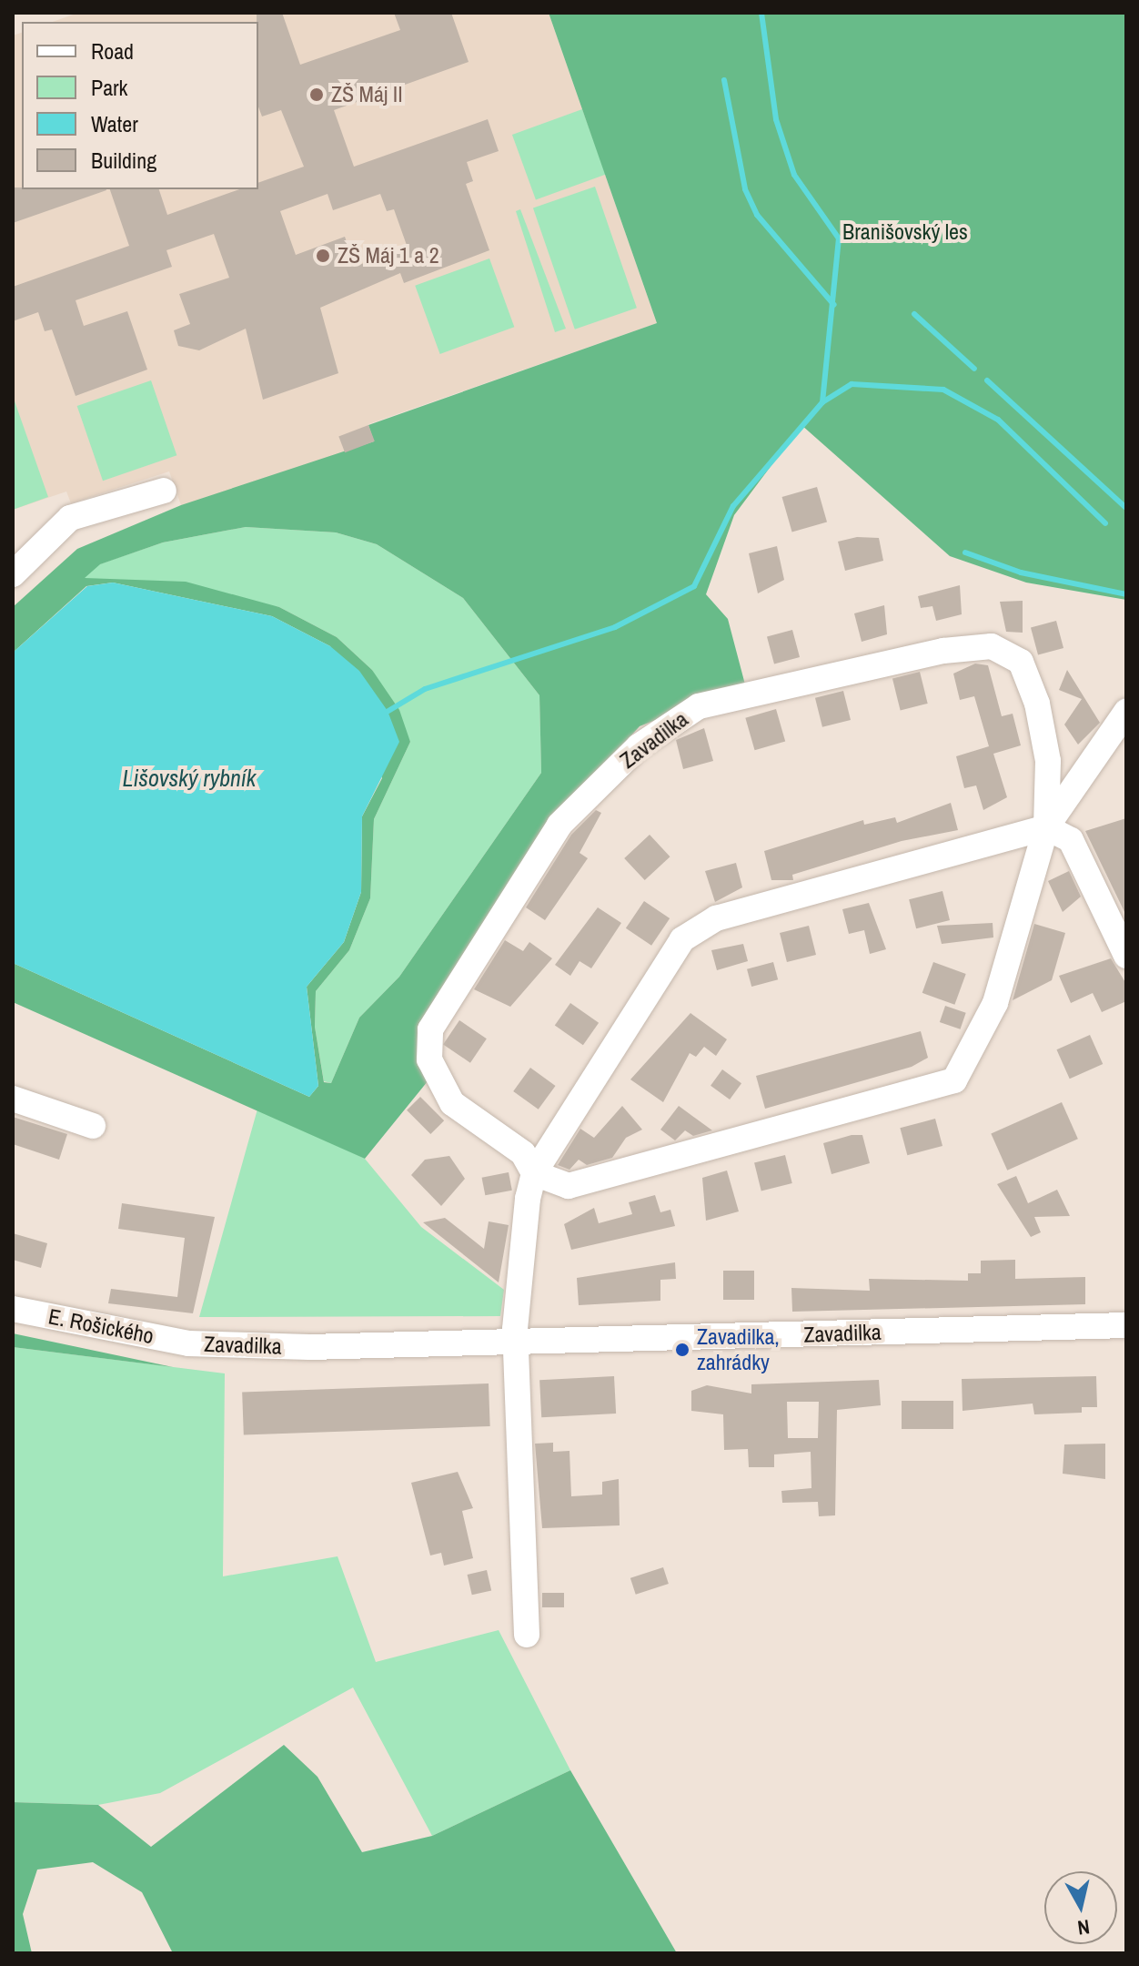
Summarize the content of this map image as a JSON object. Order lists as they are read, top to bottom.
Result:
{
  "streets": {
    "street": ["Zavadilka", "E. Rošického"]
  },
  "crossings": [
    ["Zavadilka", "E. Rošického"]
  ],
  "water": ["Lišovský rybník"],
  "parks": ["Branišovský les"],
  "places": ["ZŠ Máj II", "ZŠ Máj 1 a 2", "Zavadilka, zahrádky"],
  "legend": [
    "Road",
    "Park",
    "Water",
    "Building"
  ],
  "north": "bottom"
}
